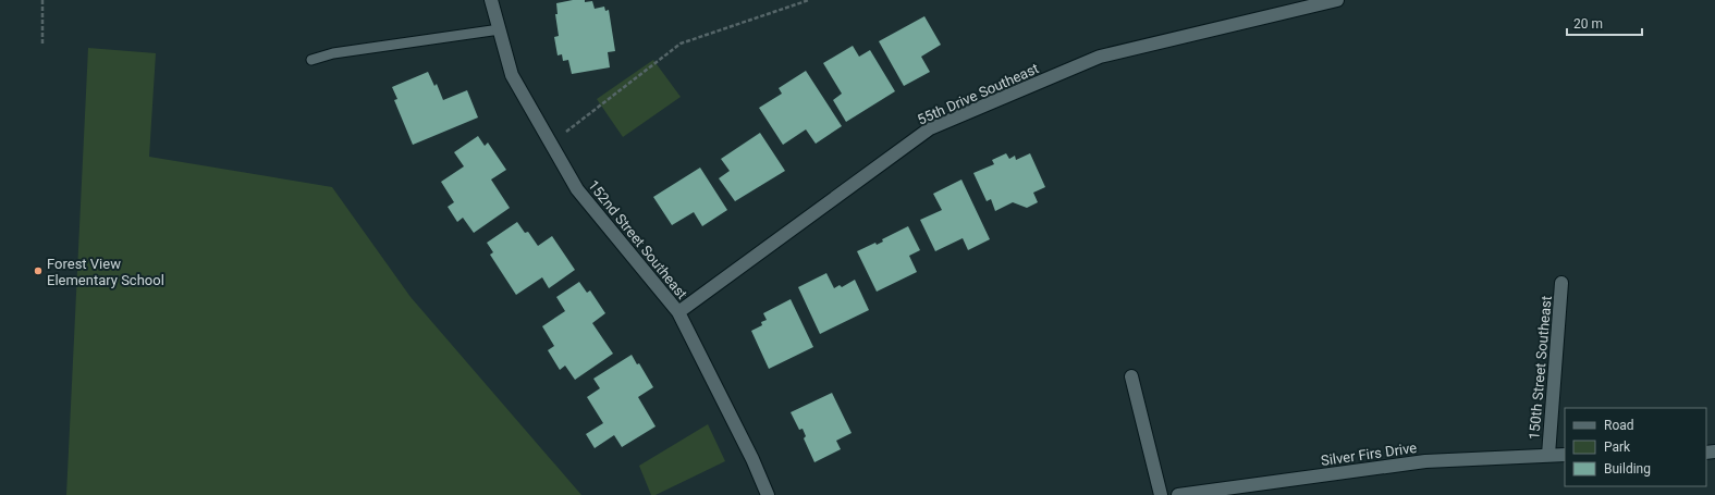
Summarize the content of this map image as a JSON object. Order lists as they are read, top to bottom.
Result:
{
  "streets": {
    "street": [
      "55th Drive Southeast",
      "152nd Street Southeast",
      "150th Street Southeast",
      "Silver Firs Drive"
    ]
  },
  "crossings": [
    ["55th Drive Southeast", "152nd Street Southeast"],
    ["150th Street Southeast", "Silver Firs Drive"]
  ],
  "places": ["Forest View Elementary School"],
  "legend": ["Road", "Park", "Building"],
  "scale_bar": "20 m"
}
